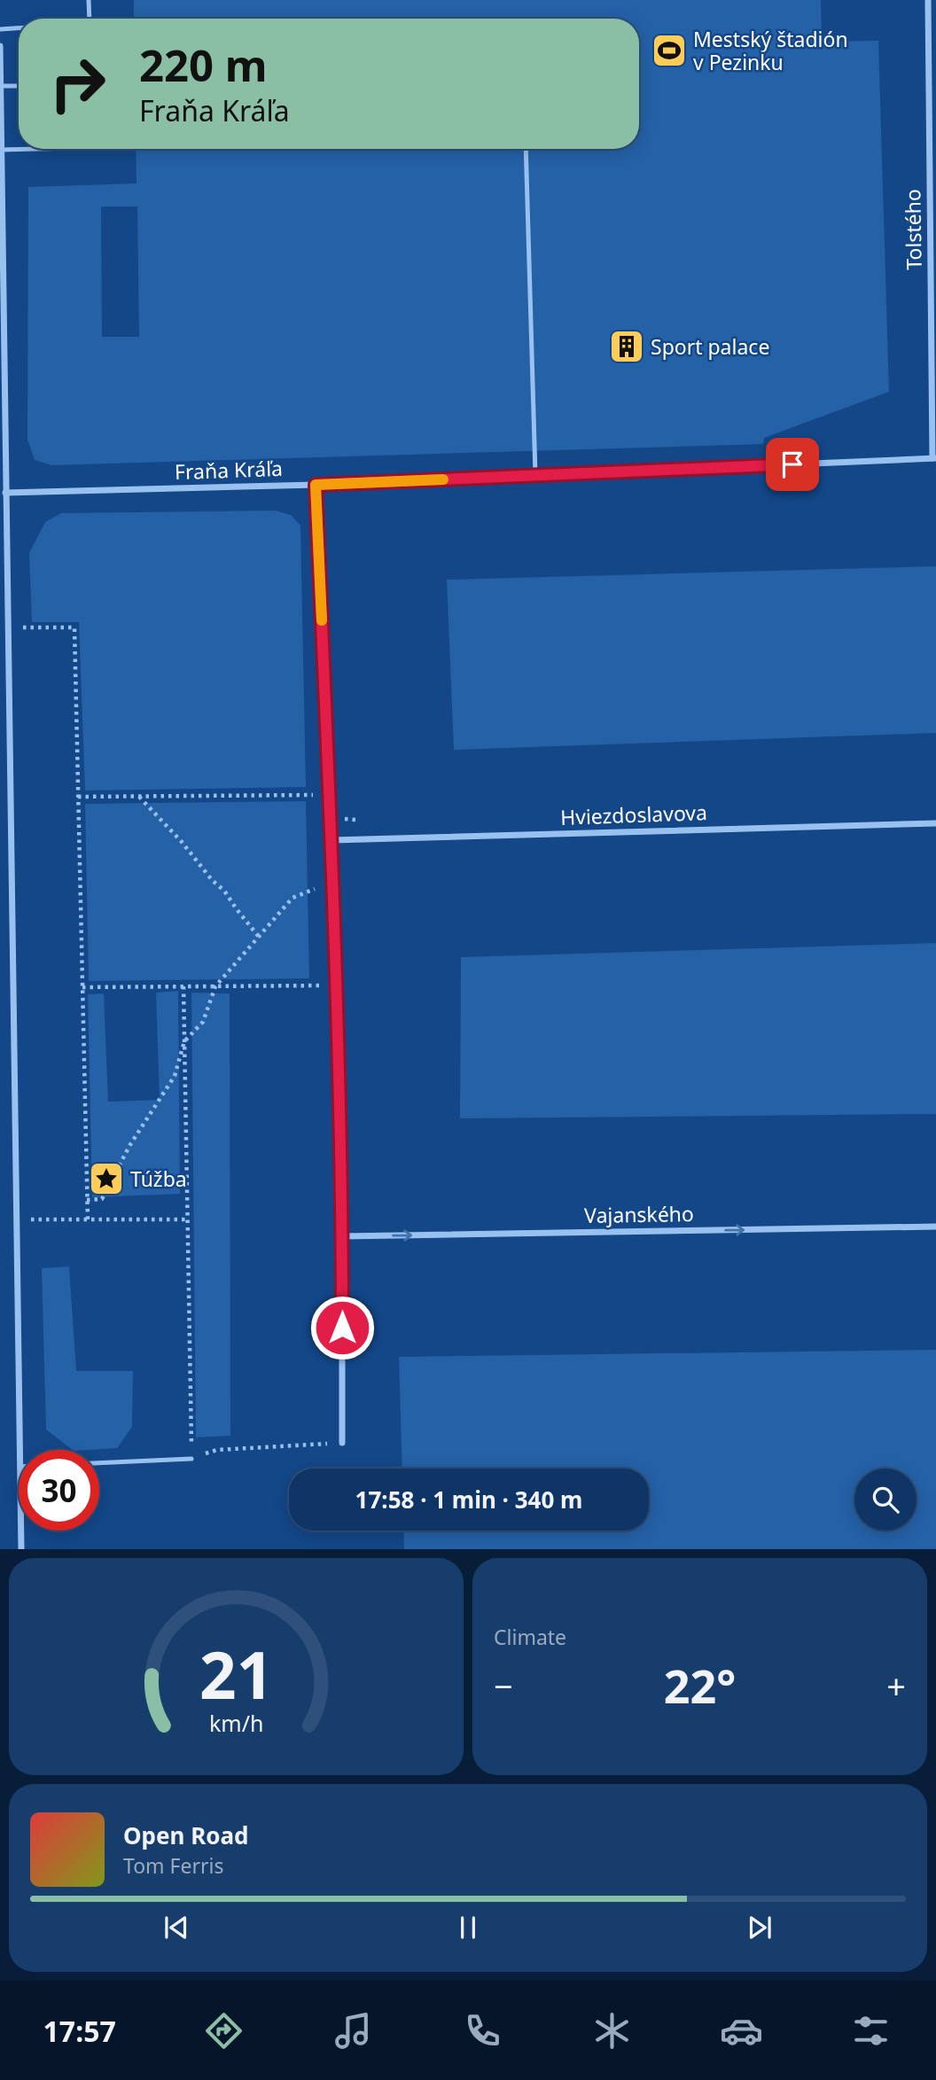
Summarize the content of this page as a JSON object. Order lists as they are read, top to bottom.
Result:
{
  "streets": {
    "street": [
      "Tolstého",
      "Fraňa Kráľa",
      "Hviezdoslavova",
      "Vajanského"
    ]
  },
  "crossings": [
    ["Tolstého", "Fraňa Kráľa"]
  ],
  "one_way": ["Vajanského"],
  "places": {
    "sports": ["Mestský štadión v Pezinku"],
    "building": ["Sport palace"],
    "place": ["Túžba"]
  },
  "page": {
    "turn": ["220 m", "Fraňa Kráľa"],
    "limit": "30",
    "trip": "17:58 · 1 min · 340 m",
    "tile": "Climate",
    "heat": ["−", "22°", "+"],
    "song": ["Open Road", "Tom Ferris"],
    "tabs": "17:57",
    "gauge": ["21", "km/h"]
  }
}
